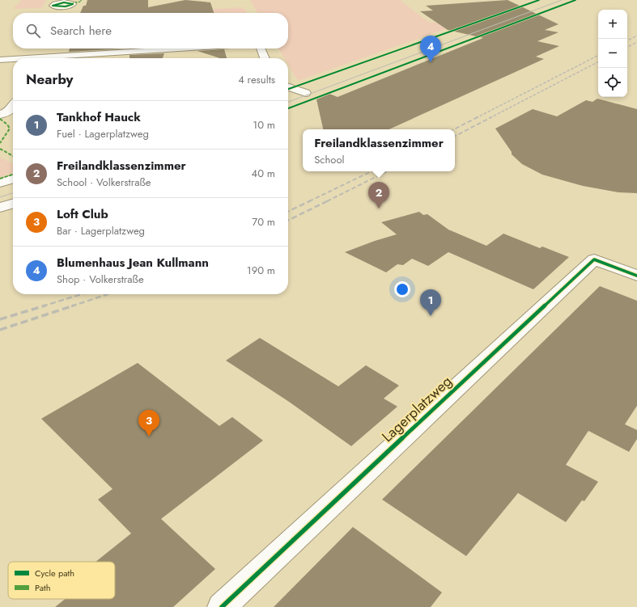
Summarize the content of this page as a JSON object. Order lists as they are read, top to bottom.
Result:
{
  "streets": {
    "street": ["Lagerplatzweg"]
  },
  "legend": ["Cycle path", "Path"],
  "page": {
    "map_buttons": ["+", "−"],
    "search": "Search here",
    "pins": [
      "4",
      "2",
      "1",
      "3"
    ],
    "heading": ["Nearby", "4 results"],
    "list": [
      {
        "mark": "1",
        "name": "Tankhof Hauck",
        "note": "Fuel · Lagerplatzweg",
        "value": "10 m"
      },
      {
        "mark": "2",
        "name": "Freilandklassenzimmer",
        "note": "School · Volkerstraße",
        "value": "40 m"
      },
      {
        "mark": "3",
        "name": "Loft Club",
        "note": "Bar · Lagerplatzweg",
        "value": "70 m"
      },
      {
        "mark": "4",
        "name": "Blumenhaus Jean Kullmann",
        "note": "Shop · Volkerstraße",
        "value": "190 m"
      }
    ],
    "popup": ["Freilandklassenzimmer", "School"]
  }
}
